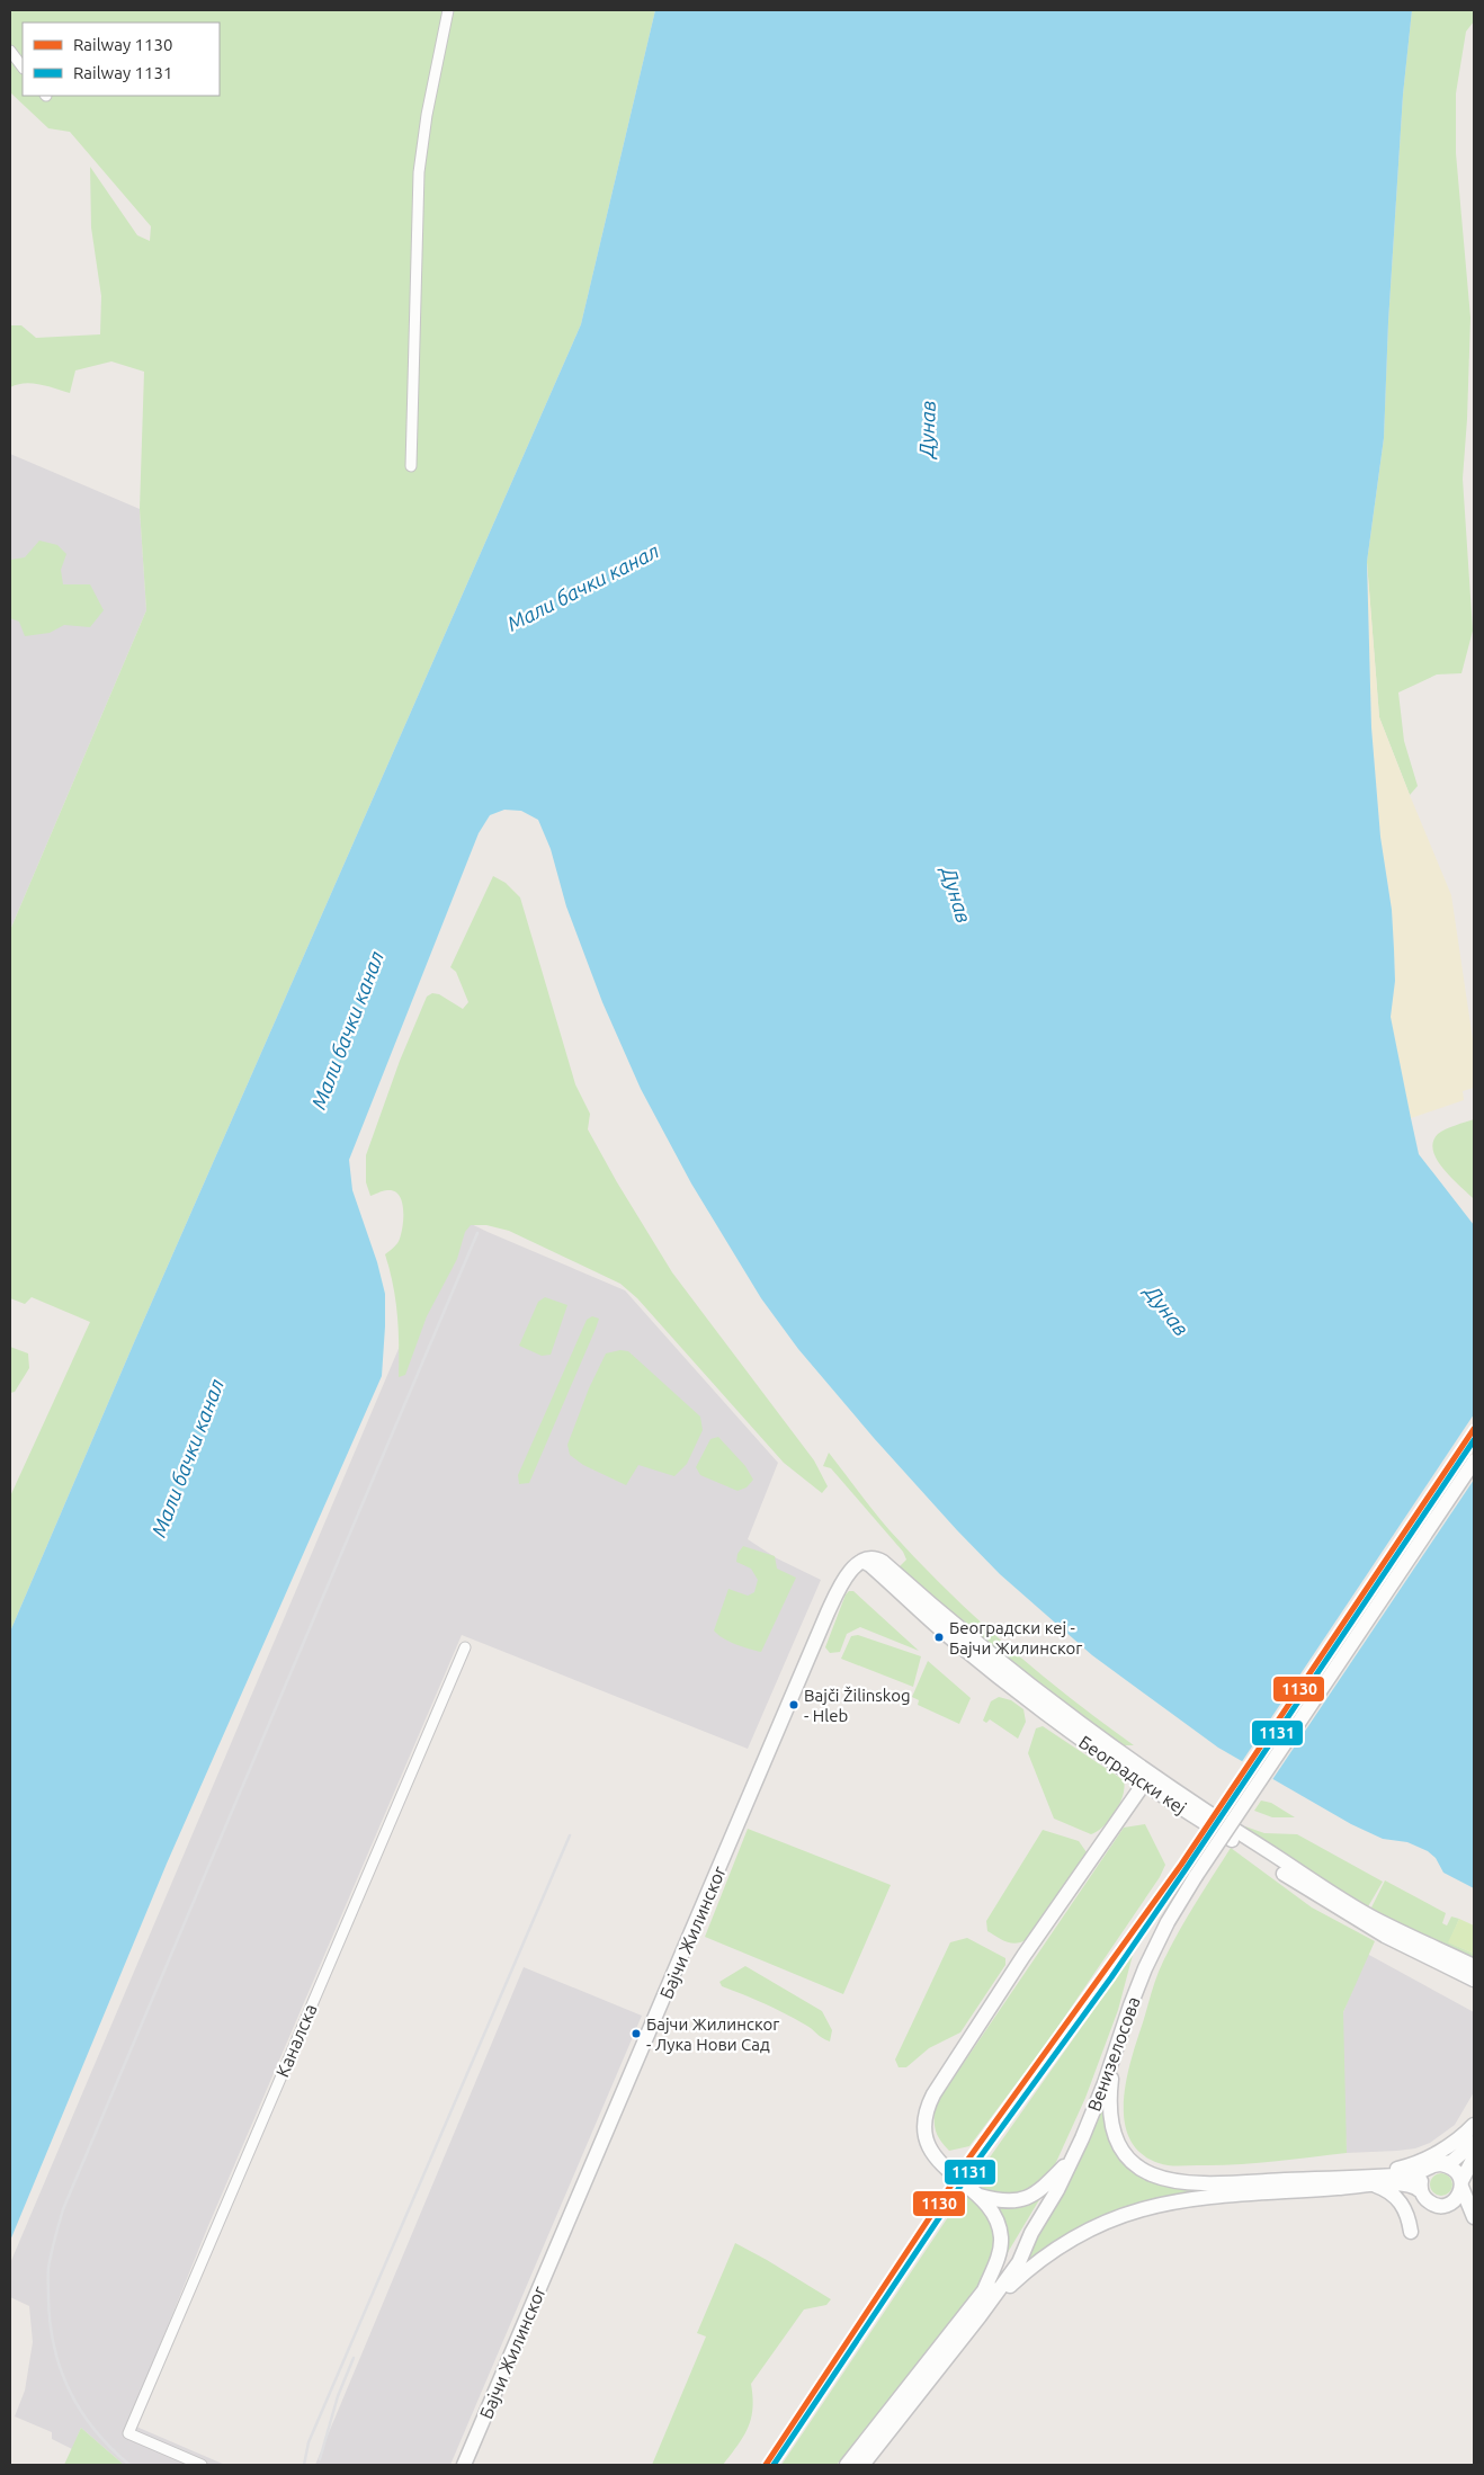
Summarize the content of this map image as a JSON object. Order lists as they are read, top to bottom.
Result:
{
  "streets": {
    "main road": ["Београдски кеј", "Бајчи Жилинског", "Венизелосова"],
    "street": ["Каналска"]
  },
  "crossings": [
    ["Београдски кеј", "Бајчи Жилинског"]
  ],
  "water": ["Дунав", "Мали бачки канал"],
  "places": ["Београдски кеј - Бајчи Жилинског", "Bajči Žilinskog - Hleb", "Бајчи Жилинског - Лука Нови Сад"],
  "lines": ["rail line 1130", "rail line 1131"],
  "legend": ["Railway 1130", "Railway 1131"]
}
